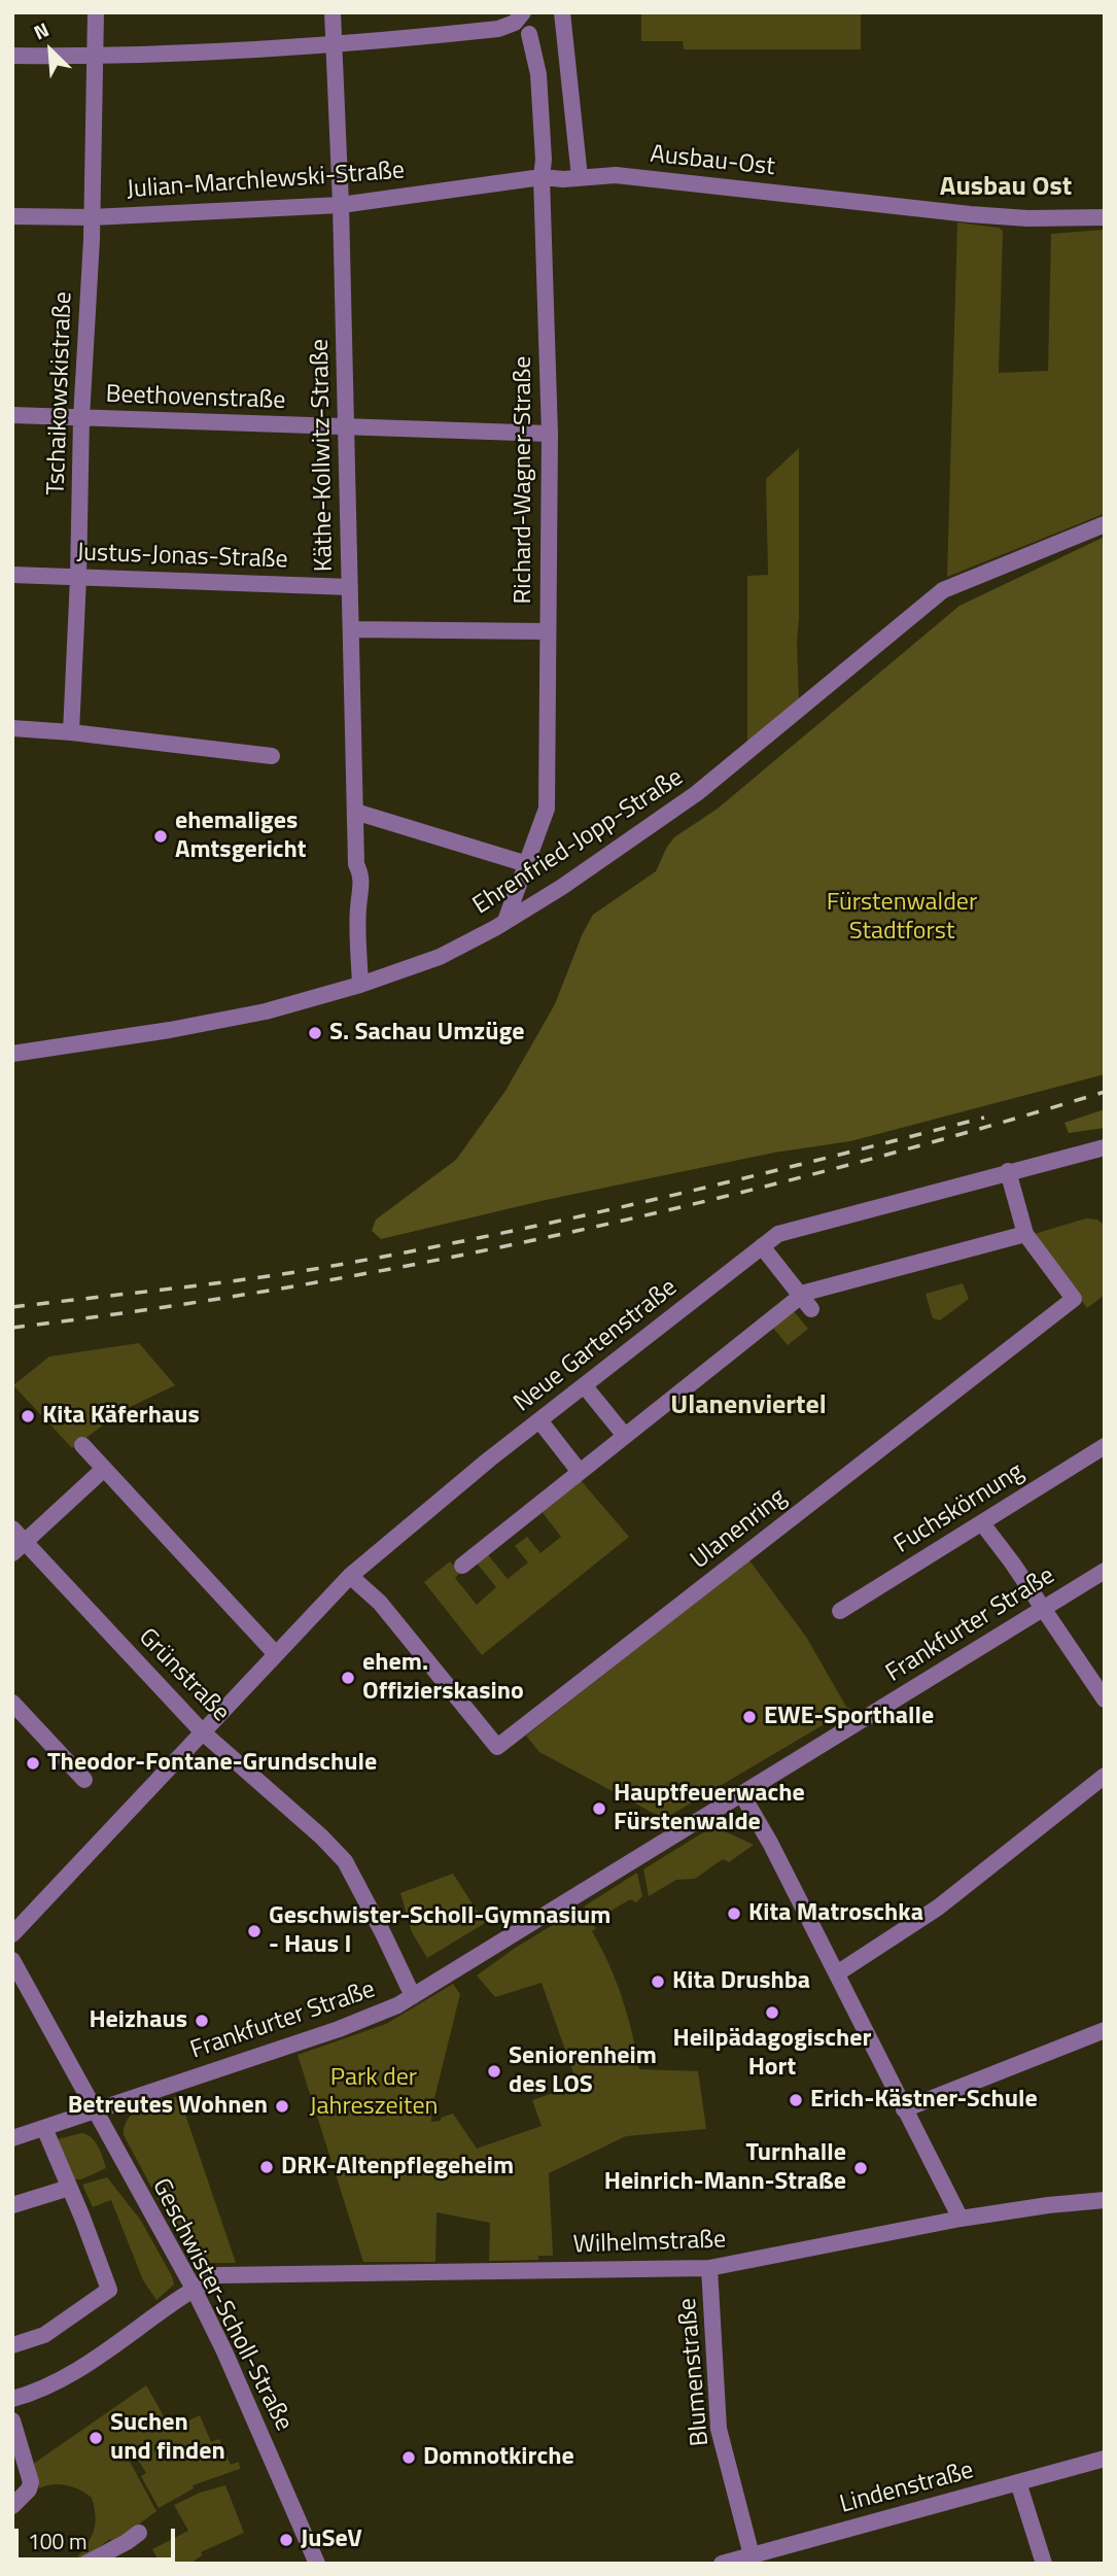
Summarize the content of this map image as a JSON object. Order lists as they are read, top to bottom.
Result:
{
  "streets": {
    "street": [
      "Ausbau-Ost",
      "Julian-Marchlewski-Straße",
      "Tschaikowskistraße",
      "Beethovenstraße",
      "Käthe-Kollwitz-Straße",
      "Richard-Wagner-Straße",
      "Justus-Jonas-Straße",
      "Ehrenfried-Jopp-Straße",
      "Neue Gartenstraße",
      "Fuchskörnung",
      "Ulanenring",
      "Frankfurter Straße",
      "Grünstraße",
      "Wilhelmstraße",
      "Geschwister-Scholl-Straße",
      "Blumenstraße",
      "Lindenstraße"
    ]
  },
  "crossings": [
    ["Ausbau-Ost", "Julian-Marchlewski-Straße"],
    ["Julian-Marchlewski-Straße", "Tschaikowskistraße"],
    ["Julian-Marchlewski-Straße", "Käthe-Kollwitz-Straße"],
    ["Julian-Marchlewski-Straße", "Richard-Wagner-Straße"],
    ["Tschaikowskistraße", "Beethovenstraße"],
    ["Tschaikowskistraße", "Justus-Jonas-Straße"],
    ["Beethovenstraße", "Käthe-Kollwitz-Straße"],
    ["Beethovenstraße", "Richard-Wagner-Straße"],
    ["Käthe-Kollwitz-Straße", "Justus-Jonas-Straße"],
    ["Käthe-Kollwitz-Straße", "Ehrenfried-Jopp-Straße"],
    ["Richard-Wagner-Straße", "Ehrenfried-Jopp-Straße"],
    ["Neue Gartenstraße", "Ulanenring"],
    ["Neue Gartenstraße", "Grünstraße"],
    ["Frankfurter Straße", "Grünstraße"],
    ["Frankfurter Straße", "Geschwister-Scholl-Straße"],
    ["Wilhelmstraße", "Geschwister-Scholl-Straße"],
    ["Wilhelmstraße", "Blumenstraße"],
    ["Blumenstraße", "Lindenstraße"]
  ],
  "districts": ["Ausbau Ost", "Ulanenviertel"],
  "parks": ["Fürstenwalder Stadtforst", "Park der Jahreszeiten"],
  "places": [
    "ehemaliges Amtsgericht",
    "S. Sachau Umzüge",
    "Kita Käferhaus",
    "ehem. Offizierskasino",
    "EWE-Sporthalle",
    "Theodor-Fontane-Grundschule",
    "Hauptfeuerwache Fürstenwalde",
    "Kita Matroschka",
    "Geschwister-Scholl-Gymnasium - Haus I",
    "Kita Drushba",
    "Heilpädagogischer Hort",
    "Heizhaus",
    "Seniorenheim des LOS",
    "Erich-Kästner-Schule",
    "Betreutes Wohnen",
    "DRK-Altenpflegeheim",
    "Turnhalle Heinrich-Mann-Straße",
    "Suchen und finden",
    "Domnotkirche",
    "JuSeV"
  ],
  "scale_bar": "100 m",
  "north": "top left"
}
